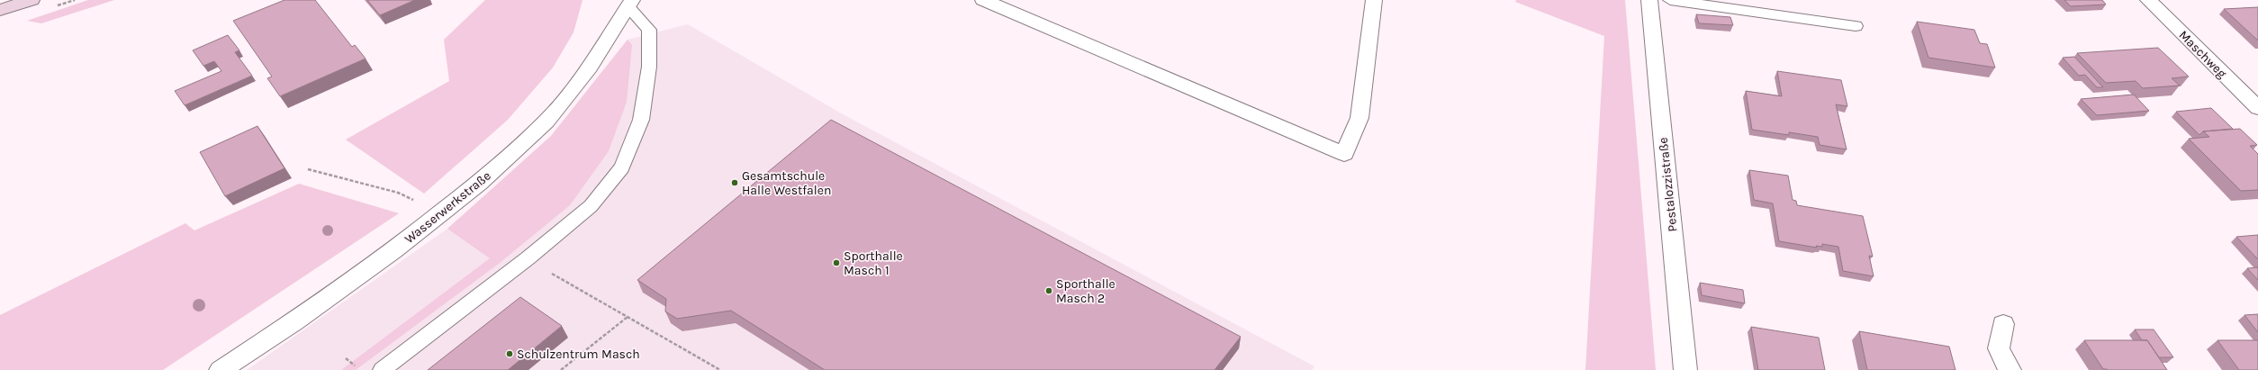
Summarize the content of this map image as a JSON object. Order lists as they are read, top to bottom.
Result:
{
  "streets": {
    "street": ["Maschweg", "Pestalozzistraße", "Wasserwerkstraße"]
  },
  "places": [
    "Gesamtschule Halle Westfalen",
    "Sporthalle Masch 1",
    "Sporthalle Masch 2",
    "Schulzentrum Masch"
  ]
}
